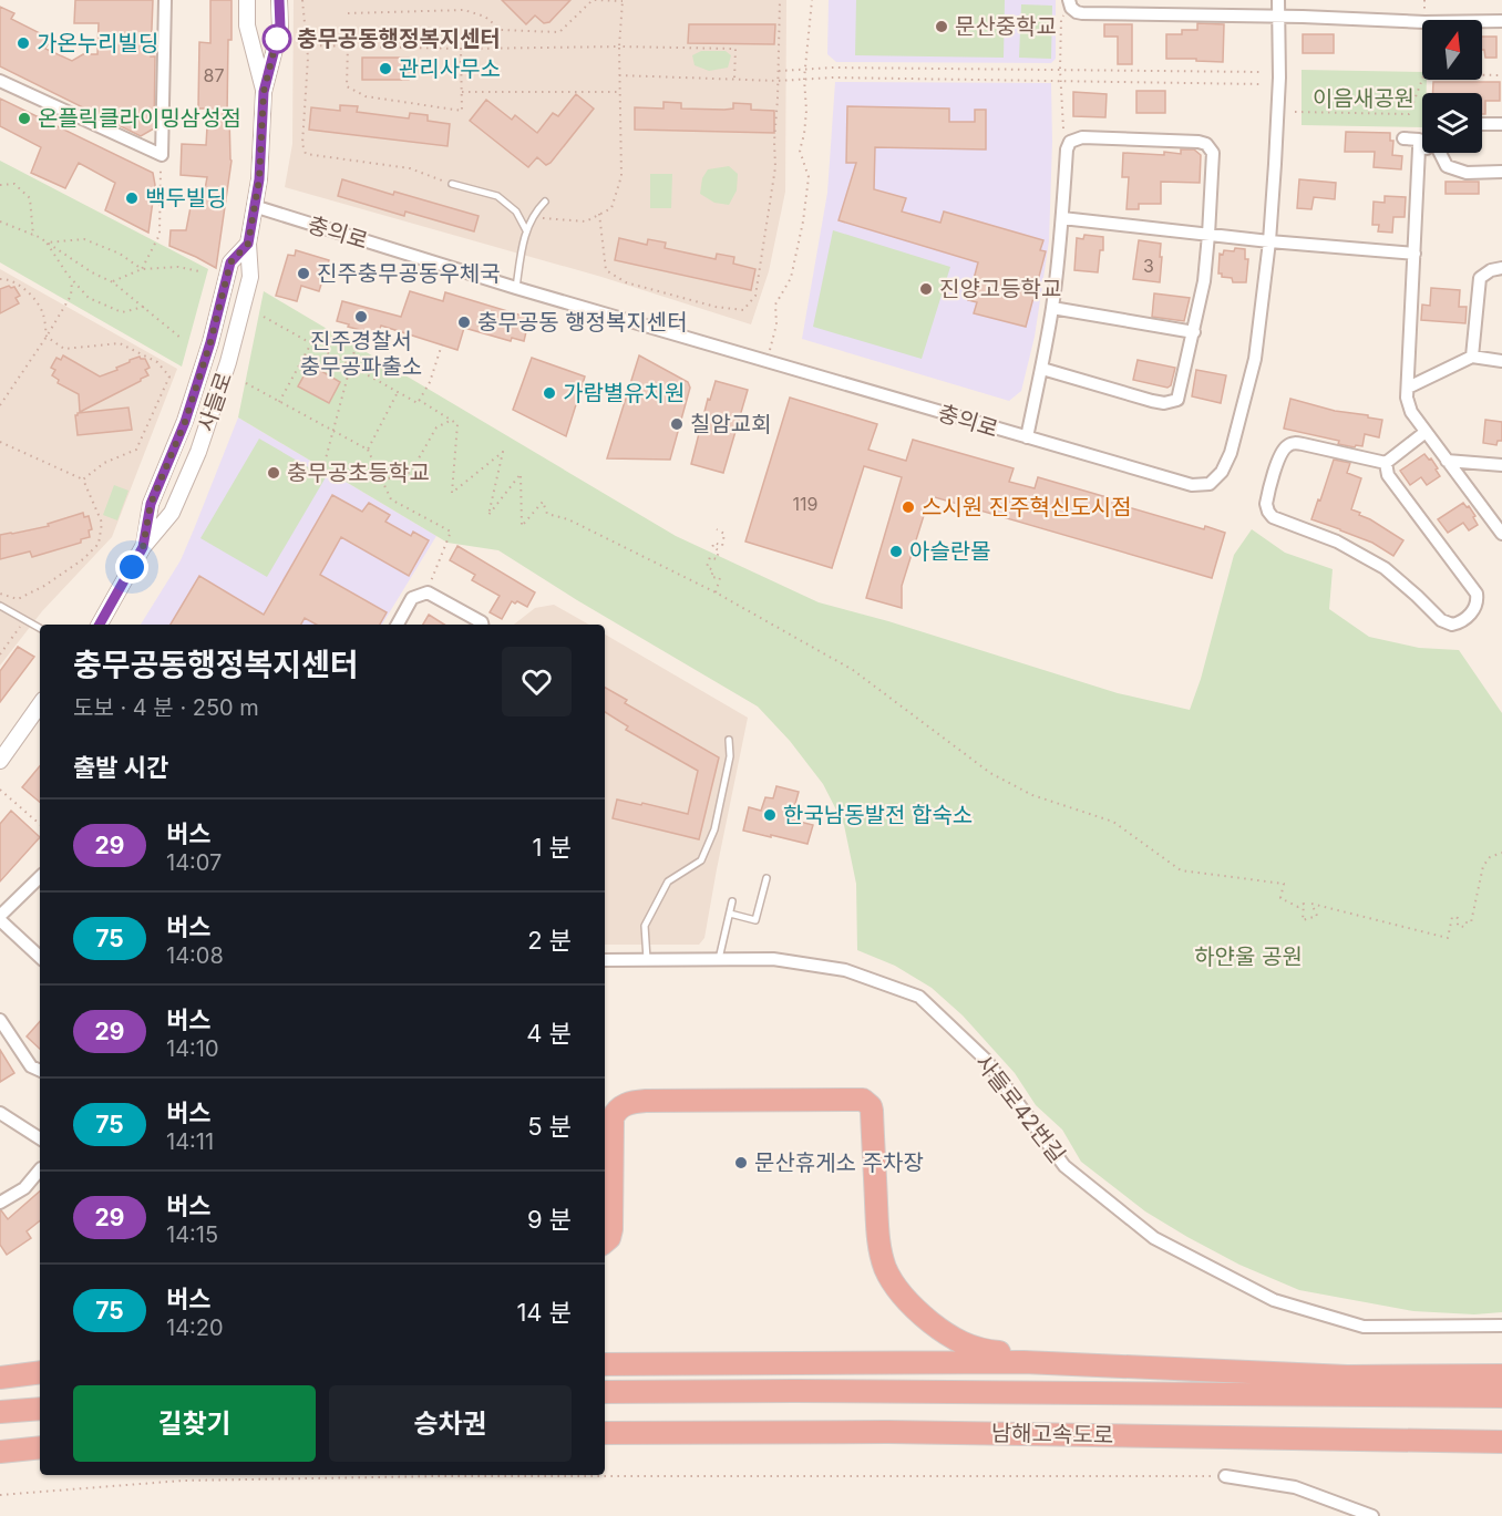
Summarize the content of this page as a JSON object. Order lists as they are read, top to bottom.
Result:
{
  "streets": {
    "highway": ["남해고속도로"],
    "street": ["충의로", "사들로", "사들로42번길"]
  },
  "crossings": [
    ["충의로", "사들로"]
  ],
  "parks": ["이음새공원", "하얀울 공원"],
  "places": [
    "문산중학교",
    "충무공동행정복지센터",
    "가온누리빌딩",
    "관리사무소",
    "온플릭클라이밍삼성점",
    "백두빌딩",
    "진주충무공동우체국",
    "진양고등학교",
    "진주경찰서 충무공파출소",
    "충무공동 행정복지센터",
    "가람별유치원",
    "칠암교회",
    "충무공초등학교",
    "스시원 진주혁신도시점",
    "아슬란몰",
    "한국남동발전 합숙소",
    "문산휴게소 주차장"
  ],
  "lines": ["bus line 29"],
  "house_numbers": ["87", "3", "119"],
  "north": "top",
  "page": {
    "heading": [
      ["충무공동행정복지센터", "도보 · 4 분 · 250 m"],
      "출발 시간"
    ],
    "list": [
      {
        "mark": "29",
        "name": "버스",
        "note": "14:07",
        "value": "1 분"
      },
      {
        "mark": "75",
        "name": "버스",
        "note": "14:08",
        "value": "2 분"
      },
      {
        "mark": "29",
        "name": "버스",
        "note": "14:10",
        "value": "4 분"
      },
      {
        "mark": "75",
        "name": "버스",
        "note": "14:11",
        "value": "5 분"
      },
      {
        "mark": "29",
        "name": "버스",
        "note": "14:15",
        "value": "9 분"
      },
      {
        "mark": "75",
        "name": "버스",
        "note": "14:20",
        "value": "14 분"
      }
    ],
    "buttons": ["길찾기", "승차권"]
  }
}
